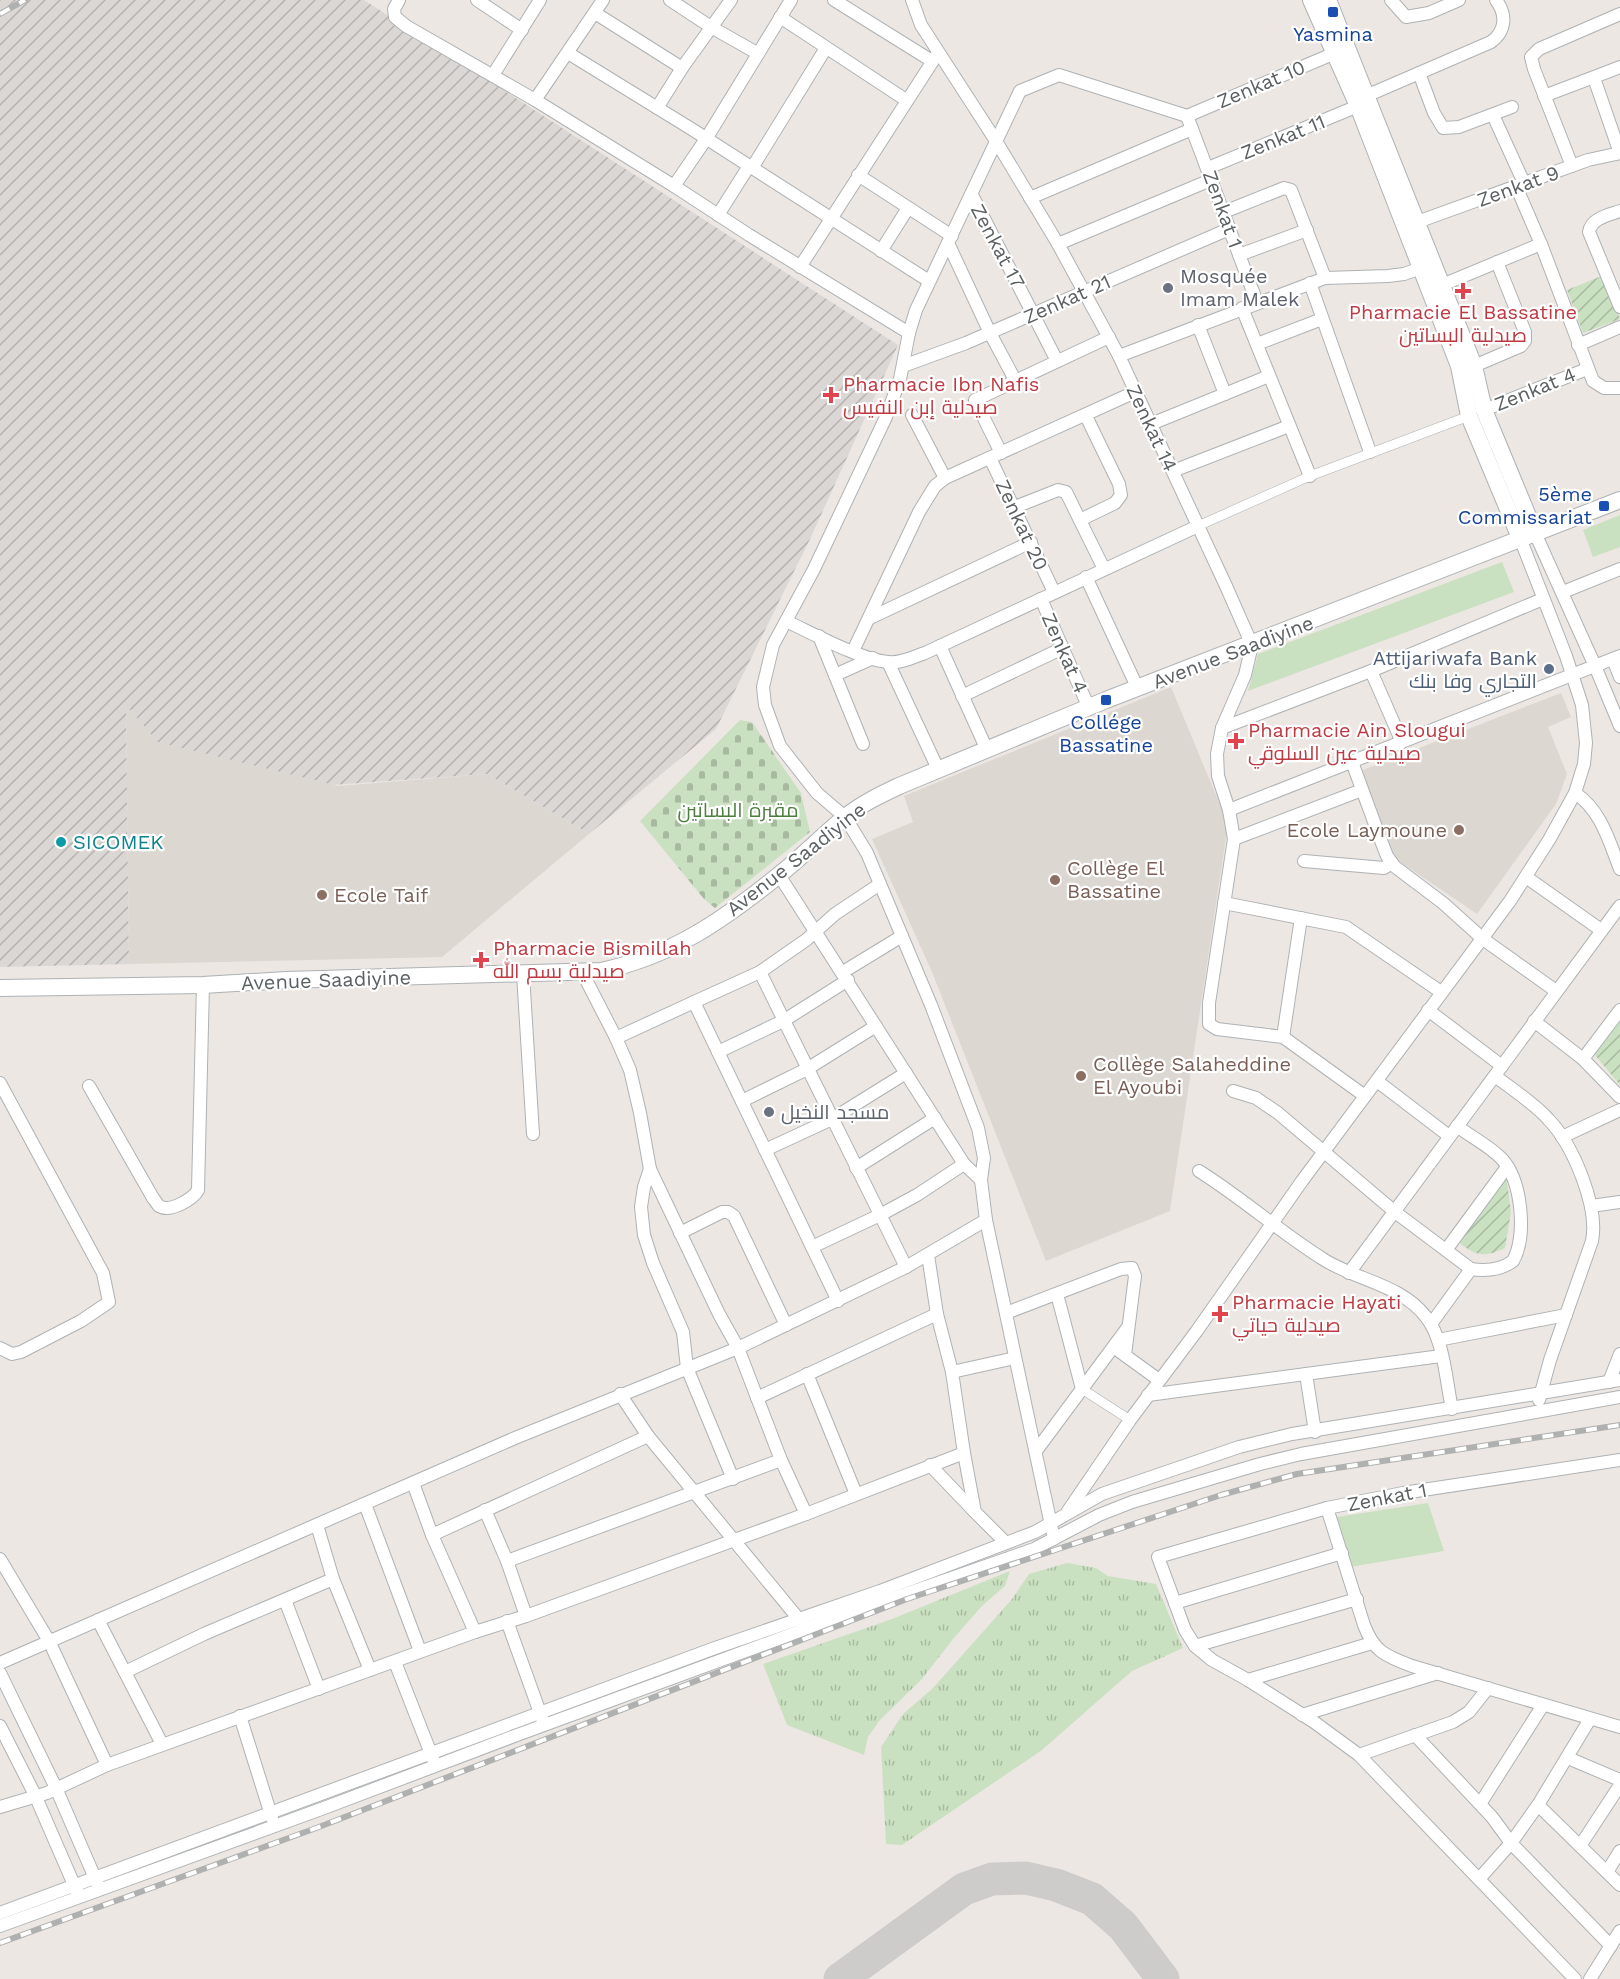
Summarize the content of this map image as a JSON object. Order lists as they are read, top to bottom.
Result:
{
  "streets": {
    "main road": ["Avenue Saadiyine"],
    "street": [
      "Zenkat 10",
      "Zenkat 11",
      "Zenkat 9",
      "Zenkat 1",
      "Zenkat 17",
      "Zenkat 21",
      "Zenkat 4",
      "Zenkat 14",
      "Zenkat 20"
    ]
  },
  "crossings": [
    ["Zenkat 10", "Zenkat 1"],
    ["Zenkat 11", "Zenkat 1"],
    ["Zenkat 11", "Zenkat 14"],
    ["Zenkat 1", "Zenkat 21"],
    ["Zenkat 17", "Zenkat 21"],
    ["Zenkat 21", "Zenkat 14"],
    ["Zenkat 4", "Avenue Saadiyine"],
    ["Zenkat 14", "Avenue Saadiyine"]
  ],
  "parks": ["مقبرة البساتين"],
  "places": {
    "transit": ["Yasmina", "5ème Commissariat", "Collége Bassatine"],
    "other": [
      "Mosquée Imam Malek",
      "Attijariwafa Bank التجاري وفا بنك",
      "Ecole Laymoune",
      "SICOMEK",
      "Collège El Bassatine",
      "Ecole Taif",
      "Collège Salaheddine El Ayoubi",
      "مسجد النخيل"
    ],
    "health": [
      "Pharmacie El Bassatine صيدلية البساتين",
      "Pharmacie Ibn Nafis صيدلية إبن النفيس",
      "Pharmacie Ain Slougui صيدلية عين السلوقي",
      "Pharmacie Bismillah صيدلية بسم الله",
      "Pharmacie Hayati صيدلية حياتي"
    ]
  }
}
